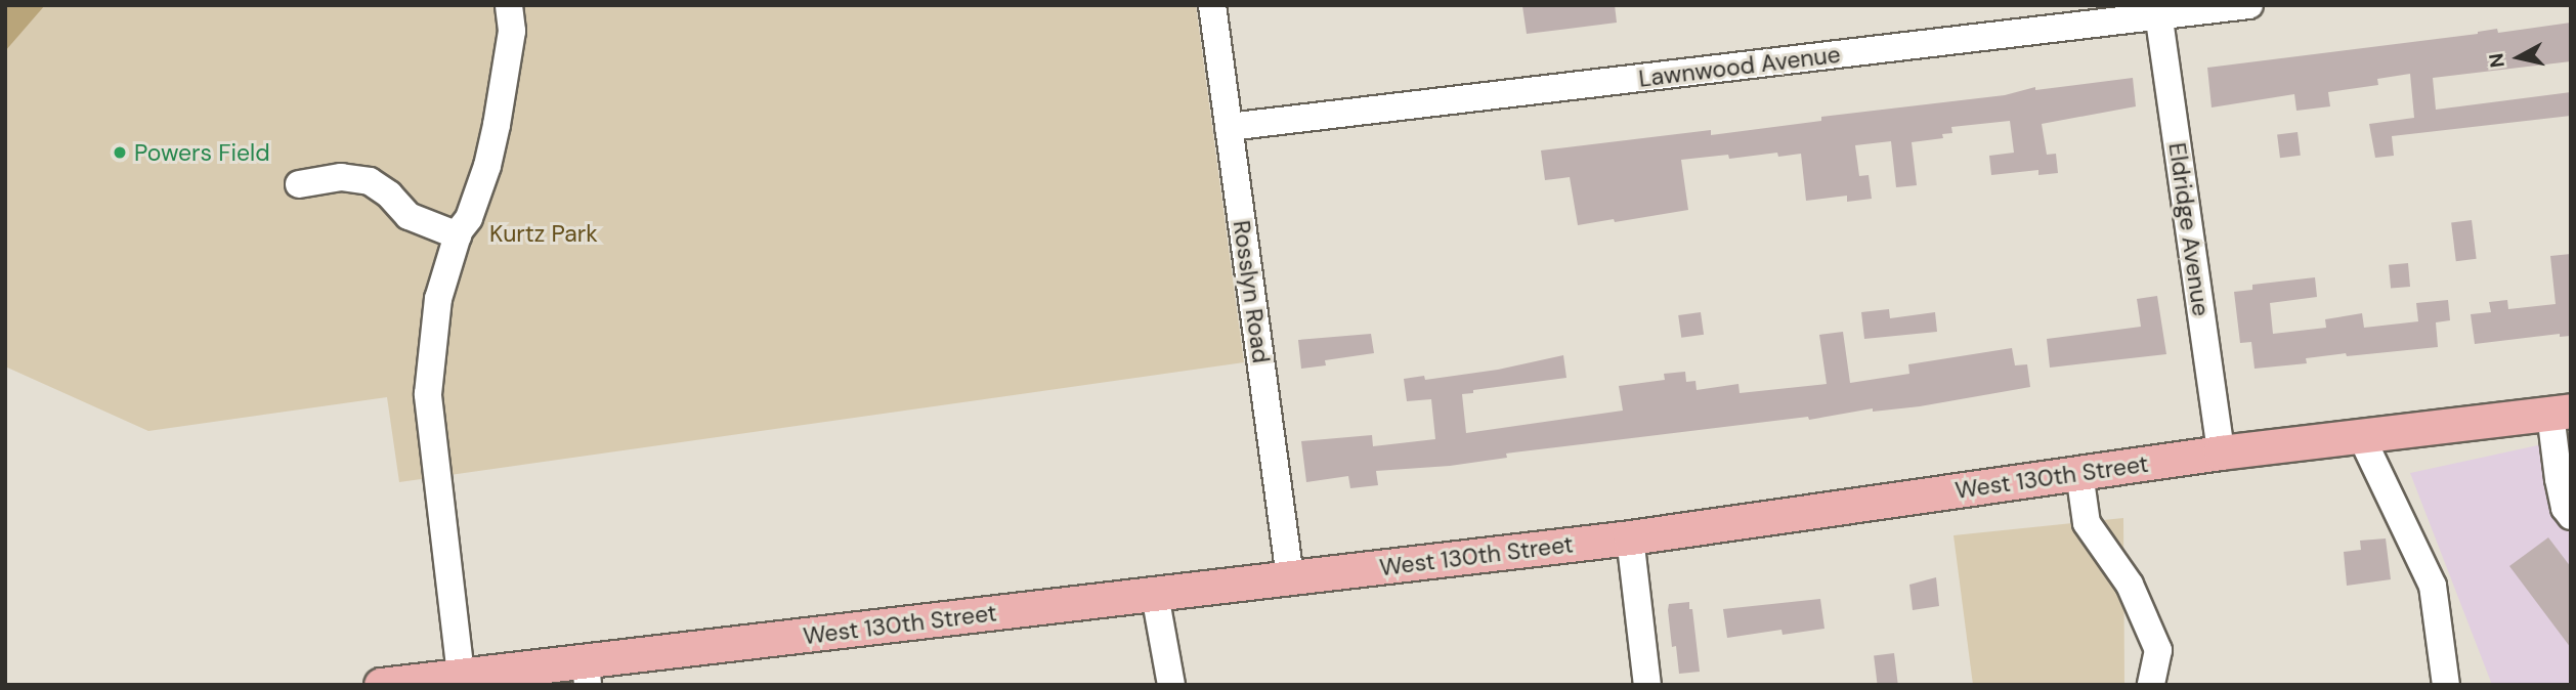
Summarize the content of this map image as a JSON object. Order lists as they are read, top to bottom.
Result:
{
  "streets": {
    "main road": ["West 130th Street"],
    "street": ["Lawnwood Avenue", "Eldridge Avenue", "Rosslyn Road"]
  },
  "crossings": [
    ["Lawnwood Avenue", "Eldridge Avenue"],
    ["Lawnwood Avenue", "Rosslyn Road"],
    ["Eldridge Avenue", "West 130th Street"],
    ["Rosslyn Road", "West 130th Street"]
  ],
  "parks": ["Kurtz Park"],
  "places": ["Powers Field"],
  "north": "left"
}
